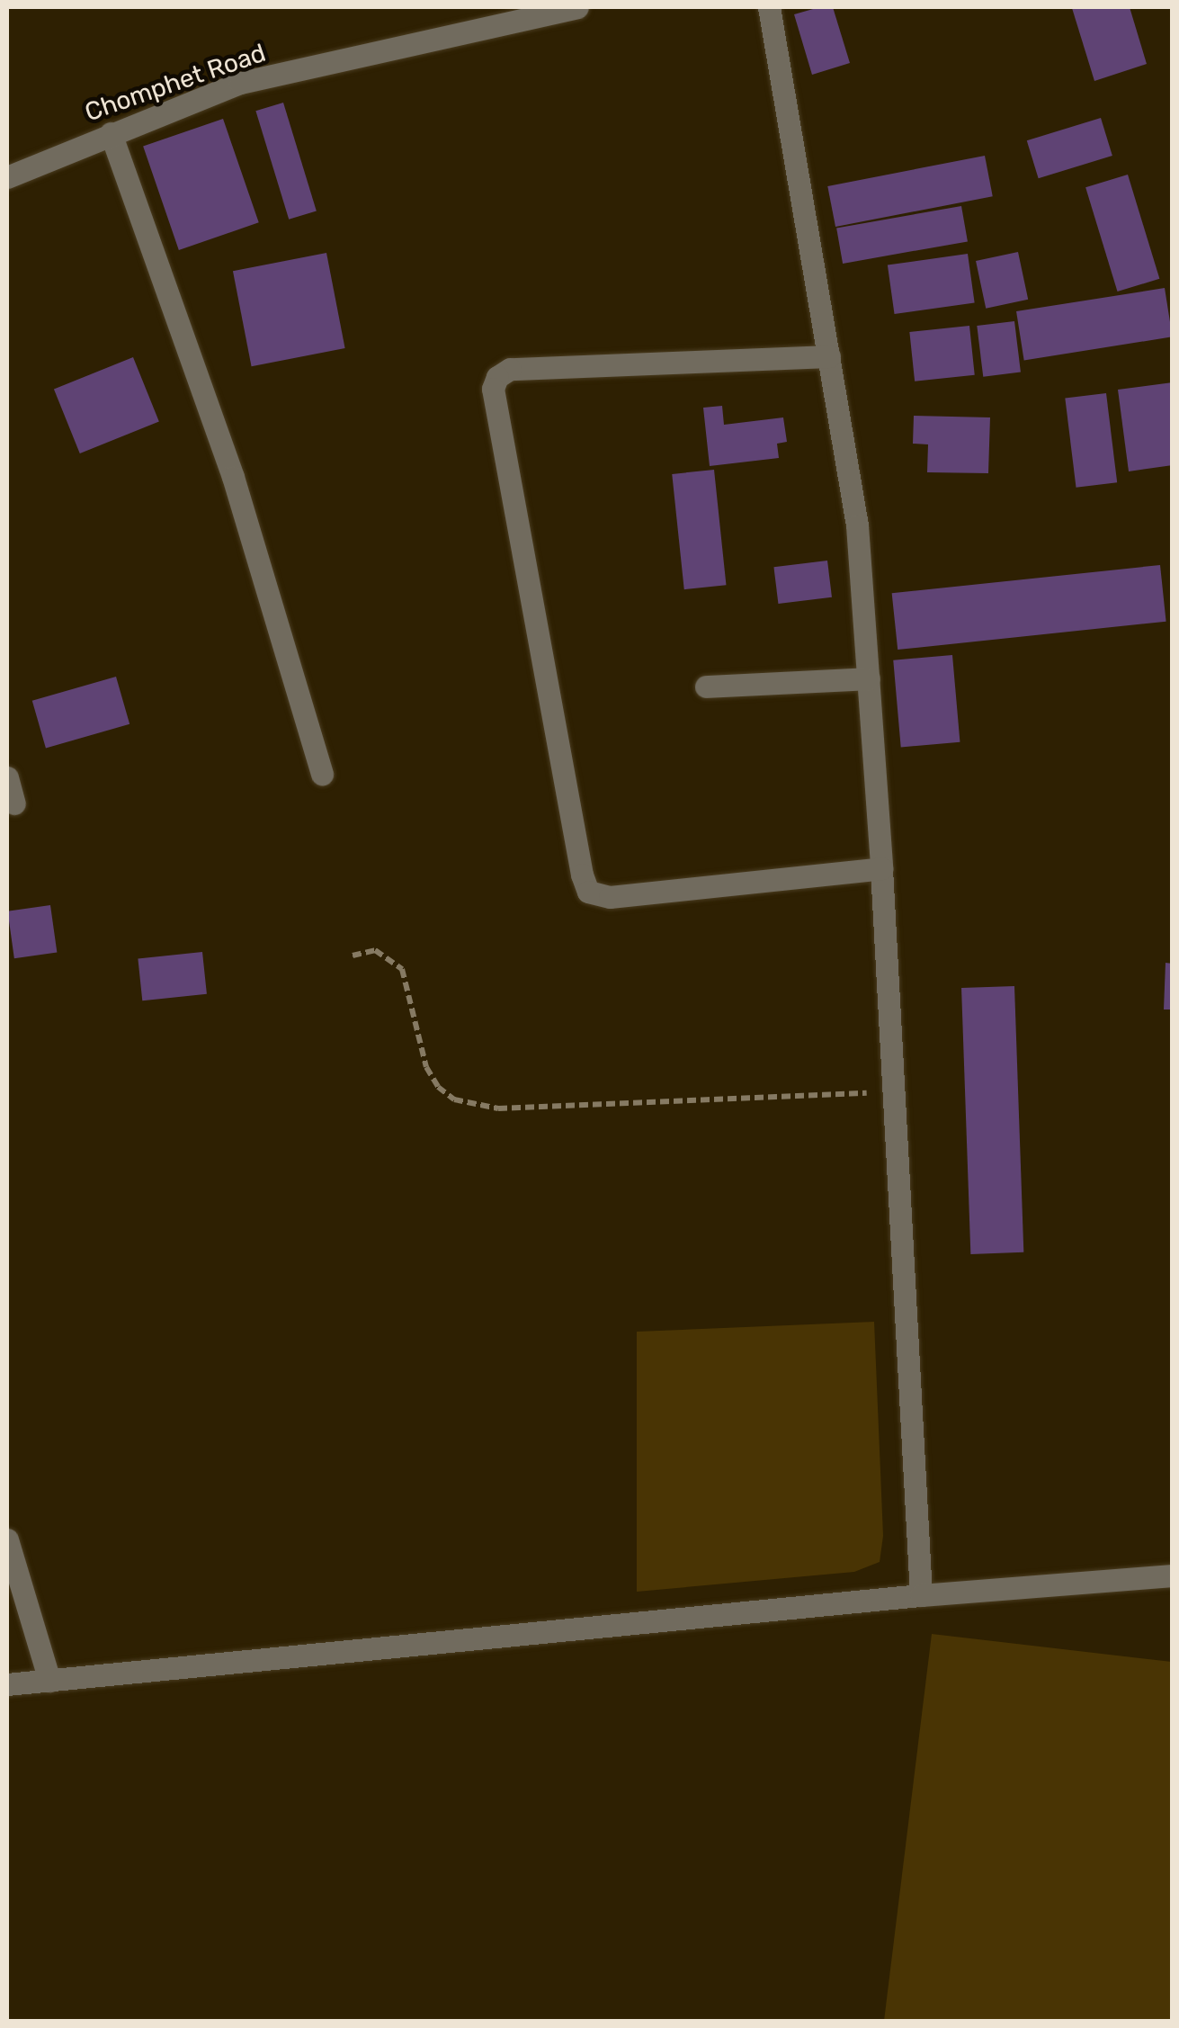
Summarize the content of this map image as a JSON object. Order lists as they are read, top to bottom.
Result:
{
  "streets": {
    "street": ["Chomphet Road"]
  }
}
